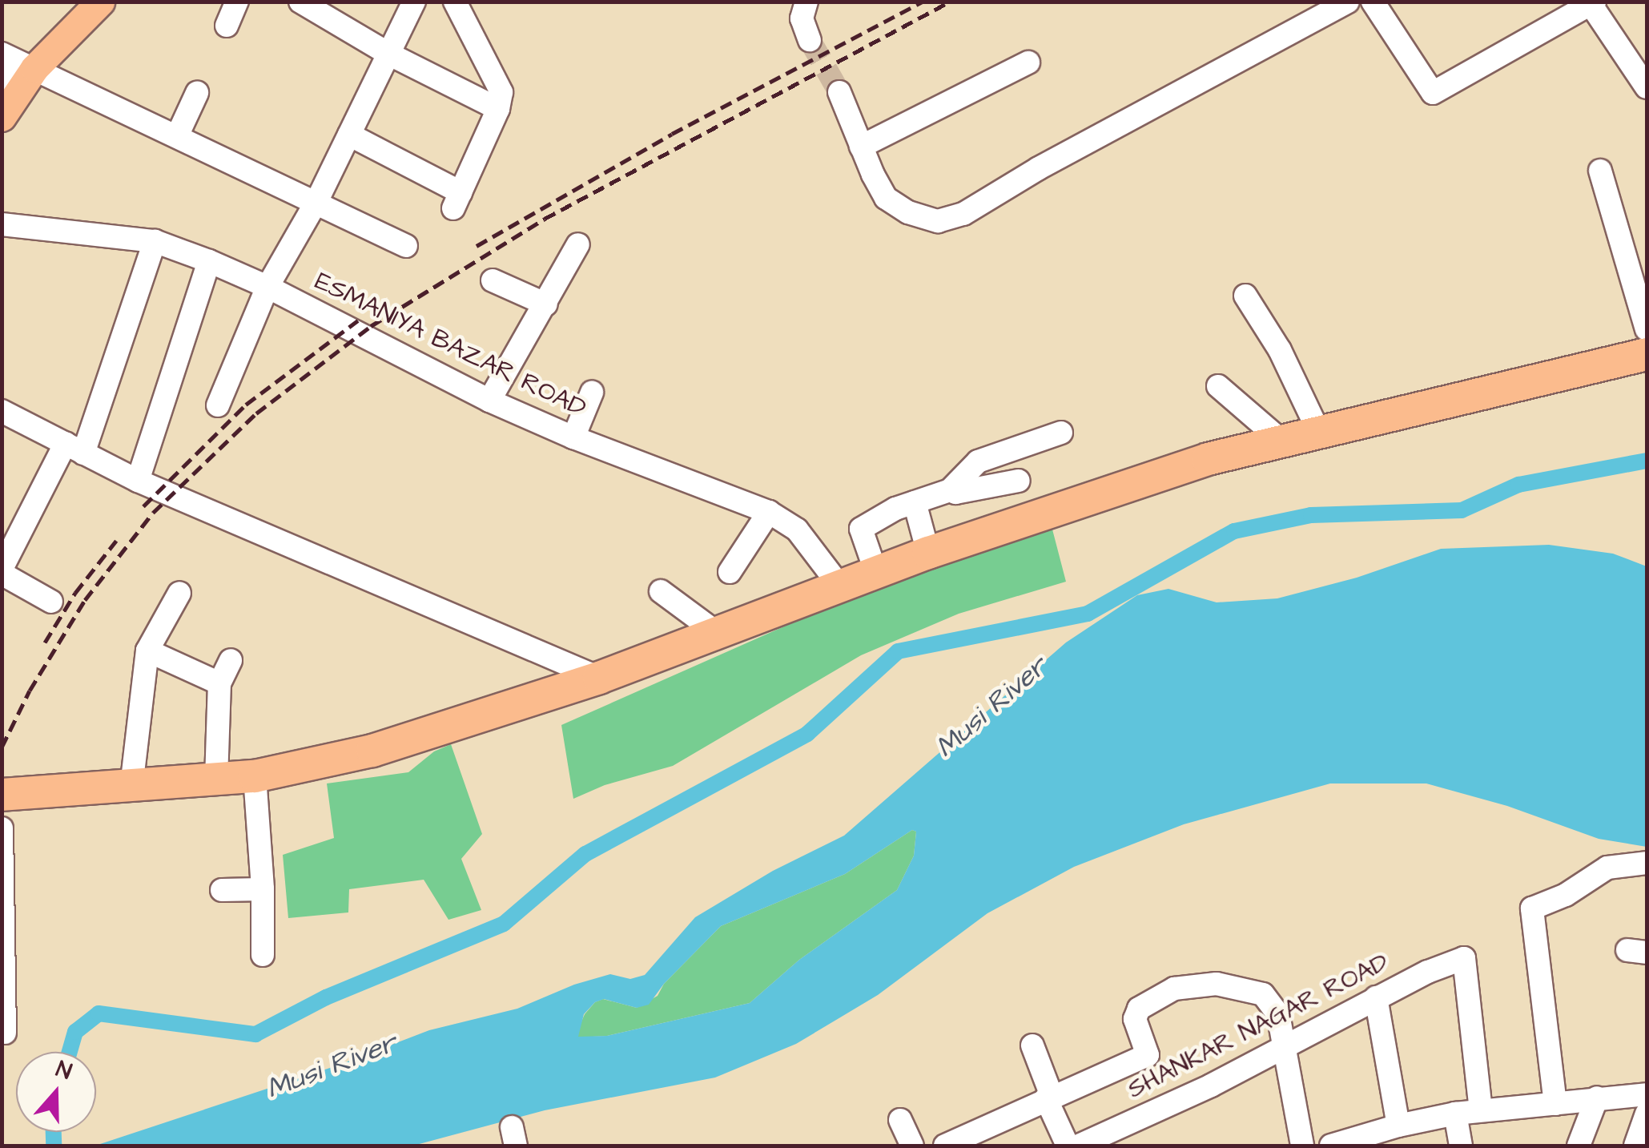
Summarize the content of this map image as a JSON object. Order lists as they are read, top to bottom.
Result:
{
  "streets": {
    "street": ["ESMANIYA BAZAR ROAD", "SHANKAR NAGAR ROAD"]
  },
  "water": ["Musi River"],
  "north": "top"
}
